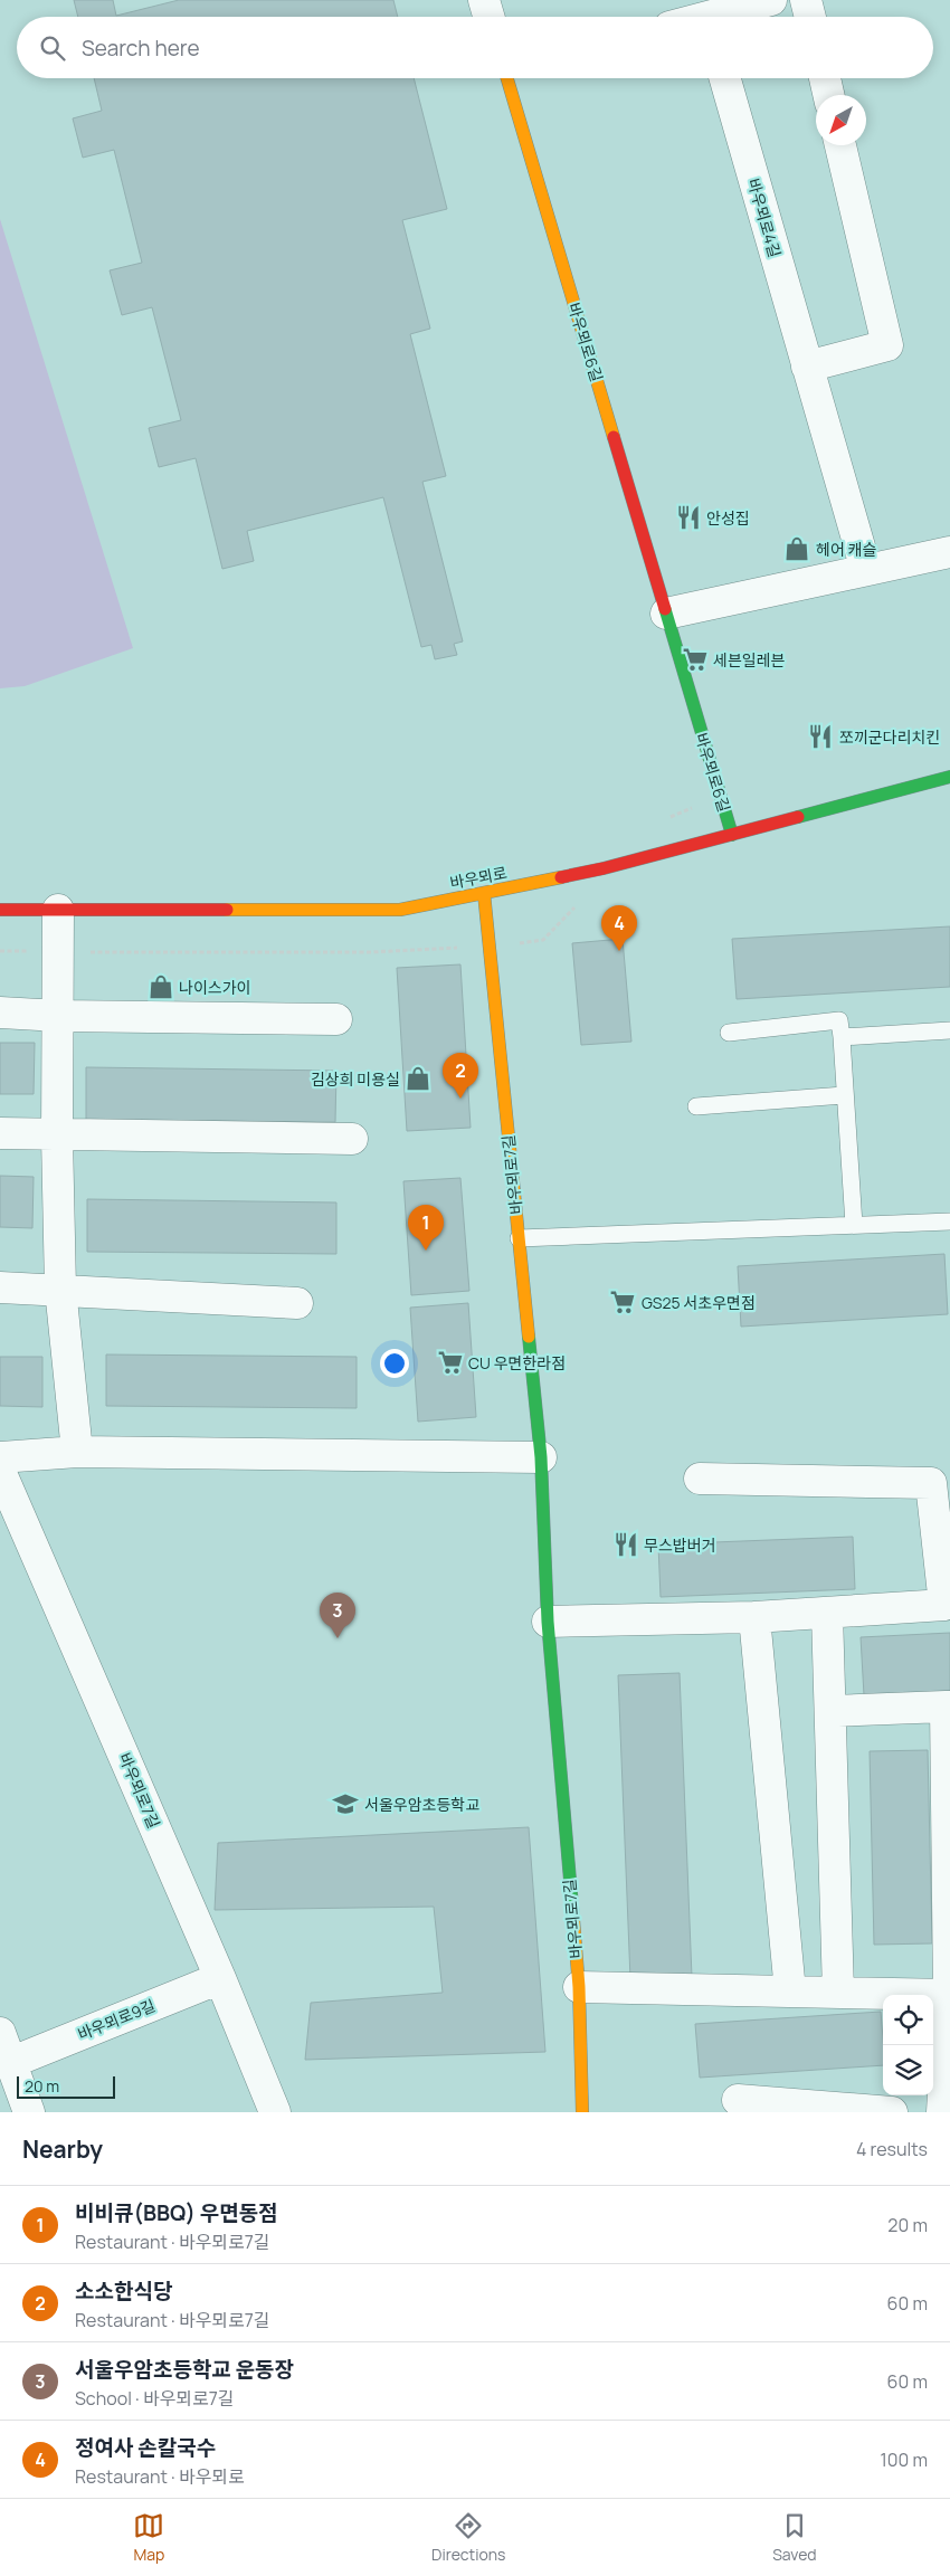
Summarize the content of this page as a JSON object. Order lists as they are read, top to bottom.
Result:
{
  "streets": {
    "street": [
      "바우뫼로4길",
      "바우뫼로6길",
      "바우뫼로",
      "바우뫼로7길",
      "바우뫼로9길"
    ]
  },
  "crossings": [
    ["바우뫼로6길", "바우뫼로"],
    ["바우뫼로", "바우뫼로7길"],
    ["바우뫼로7길", "바우뫼로9길"]
  ],
  "places": {
    "restaurant": ["안성집", "쪼끼군다리치킨", "무스밥버거"],
    "shop": ["헤어 캐슬", "나이스가이", "김상희 미용실"],
    "supermarket": ["세븐일레븐", "GS25 서초우면점", "CU 우면한라점"],
    "school or university": ["서울우암초등학교"]
  },
  "scale_bar": "20 m",
  "north": "bottom left",
  "page": {
    "search": "Search here",
    "pins": [
      "4",
      "2",
      "1",
      "3"
    ],
    "scale": "20 m",
    "heading": ["Nearby", "4 results"],
    "list": [
      {
        "mark": "1",
        "name": "비비큐(BBQ) 우면동점",
        "note": "Restaurant · 바우뫼로7길",
        "value": "20 m"
      },
      {
        "mark": "2",
        "name": "소소한식당",
        "note": "Restaurant · 바우뫼로7길",
        "value": "60 m"
      },
      {
        "mark": "3",
        "name": "서울우암초등학교 운동장",
        "note": "School · 바우뫼로7길",
        "value": "60 m"
      },
      {
        "mark": "4",
        "name": "정여사 손칼국수",
        "note": "Restaurant · 바우뫼로",
        "value": "100 m"
      }
    ],
    "nav": ["Map", "Directions", "Saved"]
  }
}
